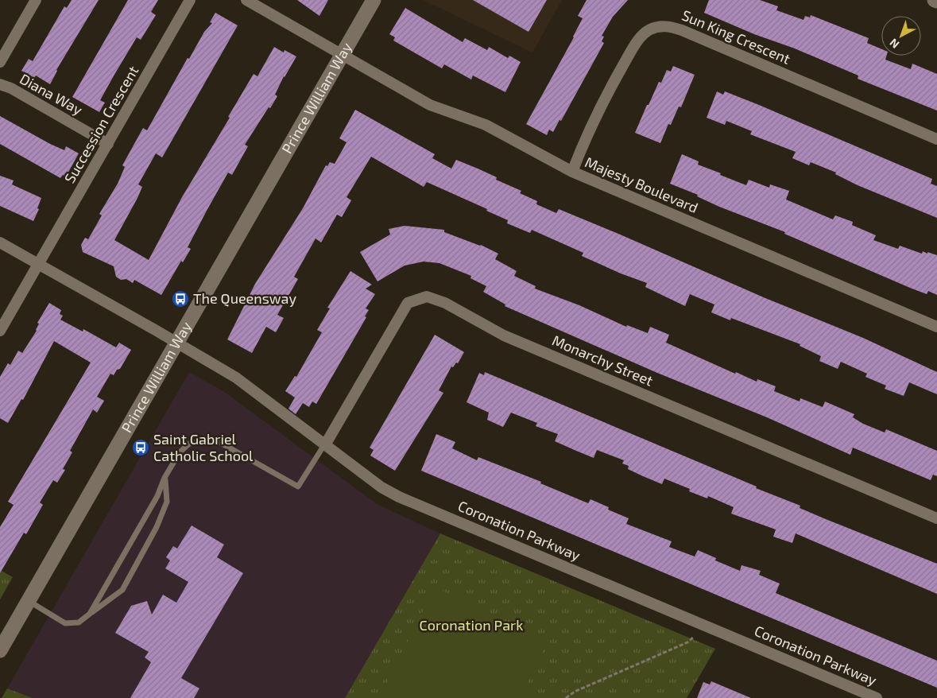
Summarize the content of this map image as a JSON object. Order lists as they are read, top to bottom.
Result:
{
  "streets": {
    "street": [
      "Sun King Crescent",
      "Diana Way",
      "Prince William Way",
      "Succession Crescent",
      "Majesty Boulevard",
      "Monarchy Street",
      "Coronation Parkway"
    ]
  },
  "crossings": [
    ["Sun King Crescent", "Majesty Boulevard"],
    ["Diana Way", "Succession Crescent"],
    ["Prince William Way", "Majesty Boulevard"],
    ["Prince William Way", "Coronation Parkway"],
    ["Monarchy Street", "Coronation Parkway"]
  ],
  "parks": ["Coronation Park"],
  "places": {
    "bus stop": ["The Queensway", "Saint Gabriel Catholic School"]
  },
  "north": "bottom left"
}
